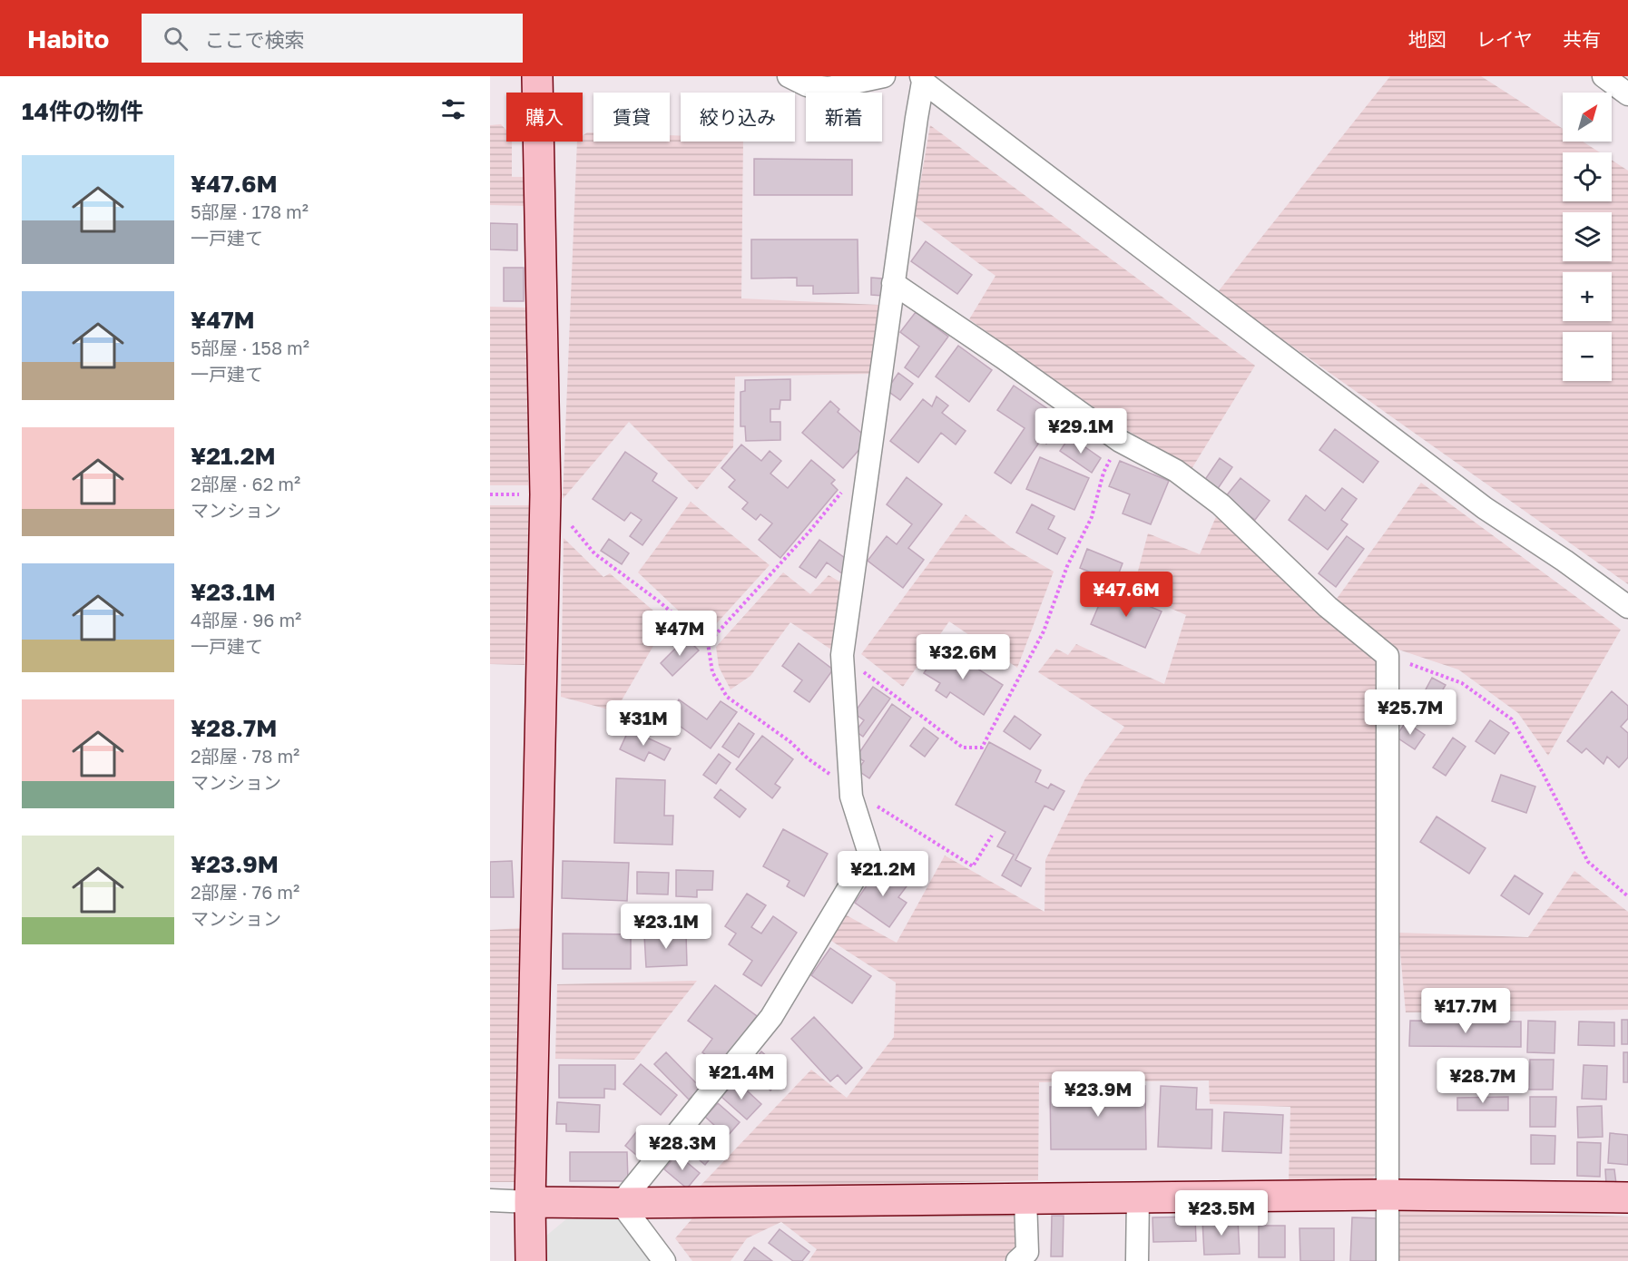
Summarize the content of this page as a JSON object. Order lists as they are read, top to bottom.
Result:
{
  "north": "top right",
  "page": {
    "header": "Habito",
    "search": "ここで検索",
    "nav": ["地図", "レイヤ", "共有"],
    "heading": "14件の物件",
    "map_buttons": ["+", "−"],
    "chip": [
      "購入",
      "賃貸",
      "絞り込み",
      "新着"
    ],
    "list": [
      {
        "name": "¥47.6M",
        "note": "5部屋 · 178 m² · 一戸建て"
      },
      {
        "name": "¥47M",
        "note": "5部屋 · 158 m² · 一戸建て"
      },
      {
        "name": "¥21.2M",
        "note": "2部屋 · 62 m² · マンション"
      },
      {
        "name": "¥23.1M",
        "note": "4部屋 · 96 m² · 一戸建て"
      },
      {
        "name": "¥28.7M",
        "note": "2部屋 · 78 m² · マンション"
      },
      {
        "name": "¥23.9M",
        "note": "2部屋 · 76 m² · マンション"
      }
    ],
    "price": [
      "¥29.1M",
      "¥47.6M",
      "¥47M",
      "¥32.6M",
      "¥25.7M",
      "¥31M",
      "¥21.2M",
      "¥23.1M",
      "¥17.7M",
      "¥21.4M",
      "¥28.7M",
      "¥23.9M",
      "¥28.3M",
      "¥23.5M"
    ]
  }
}
